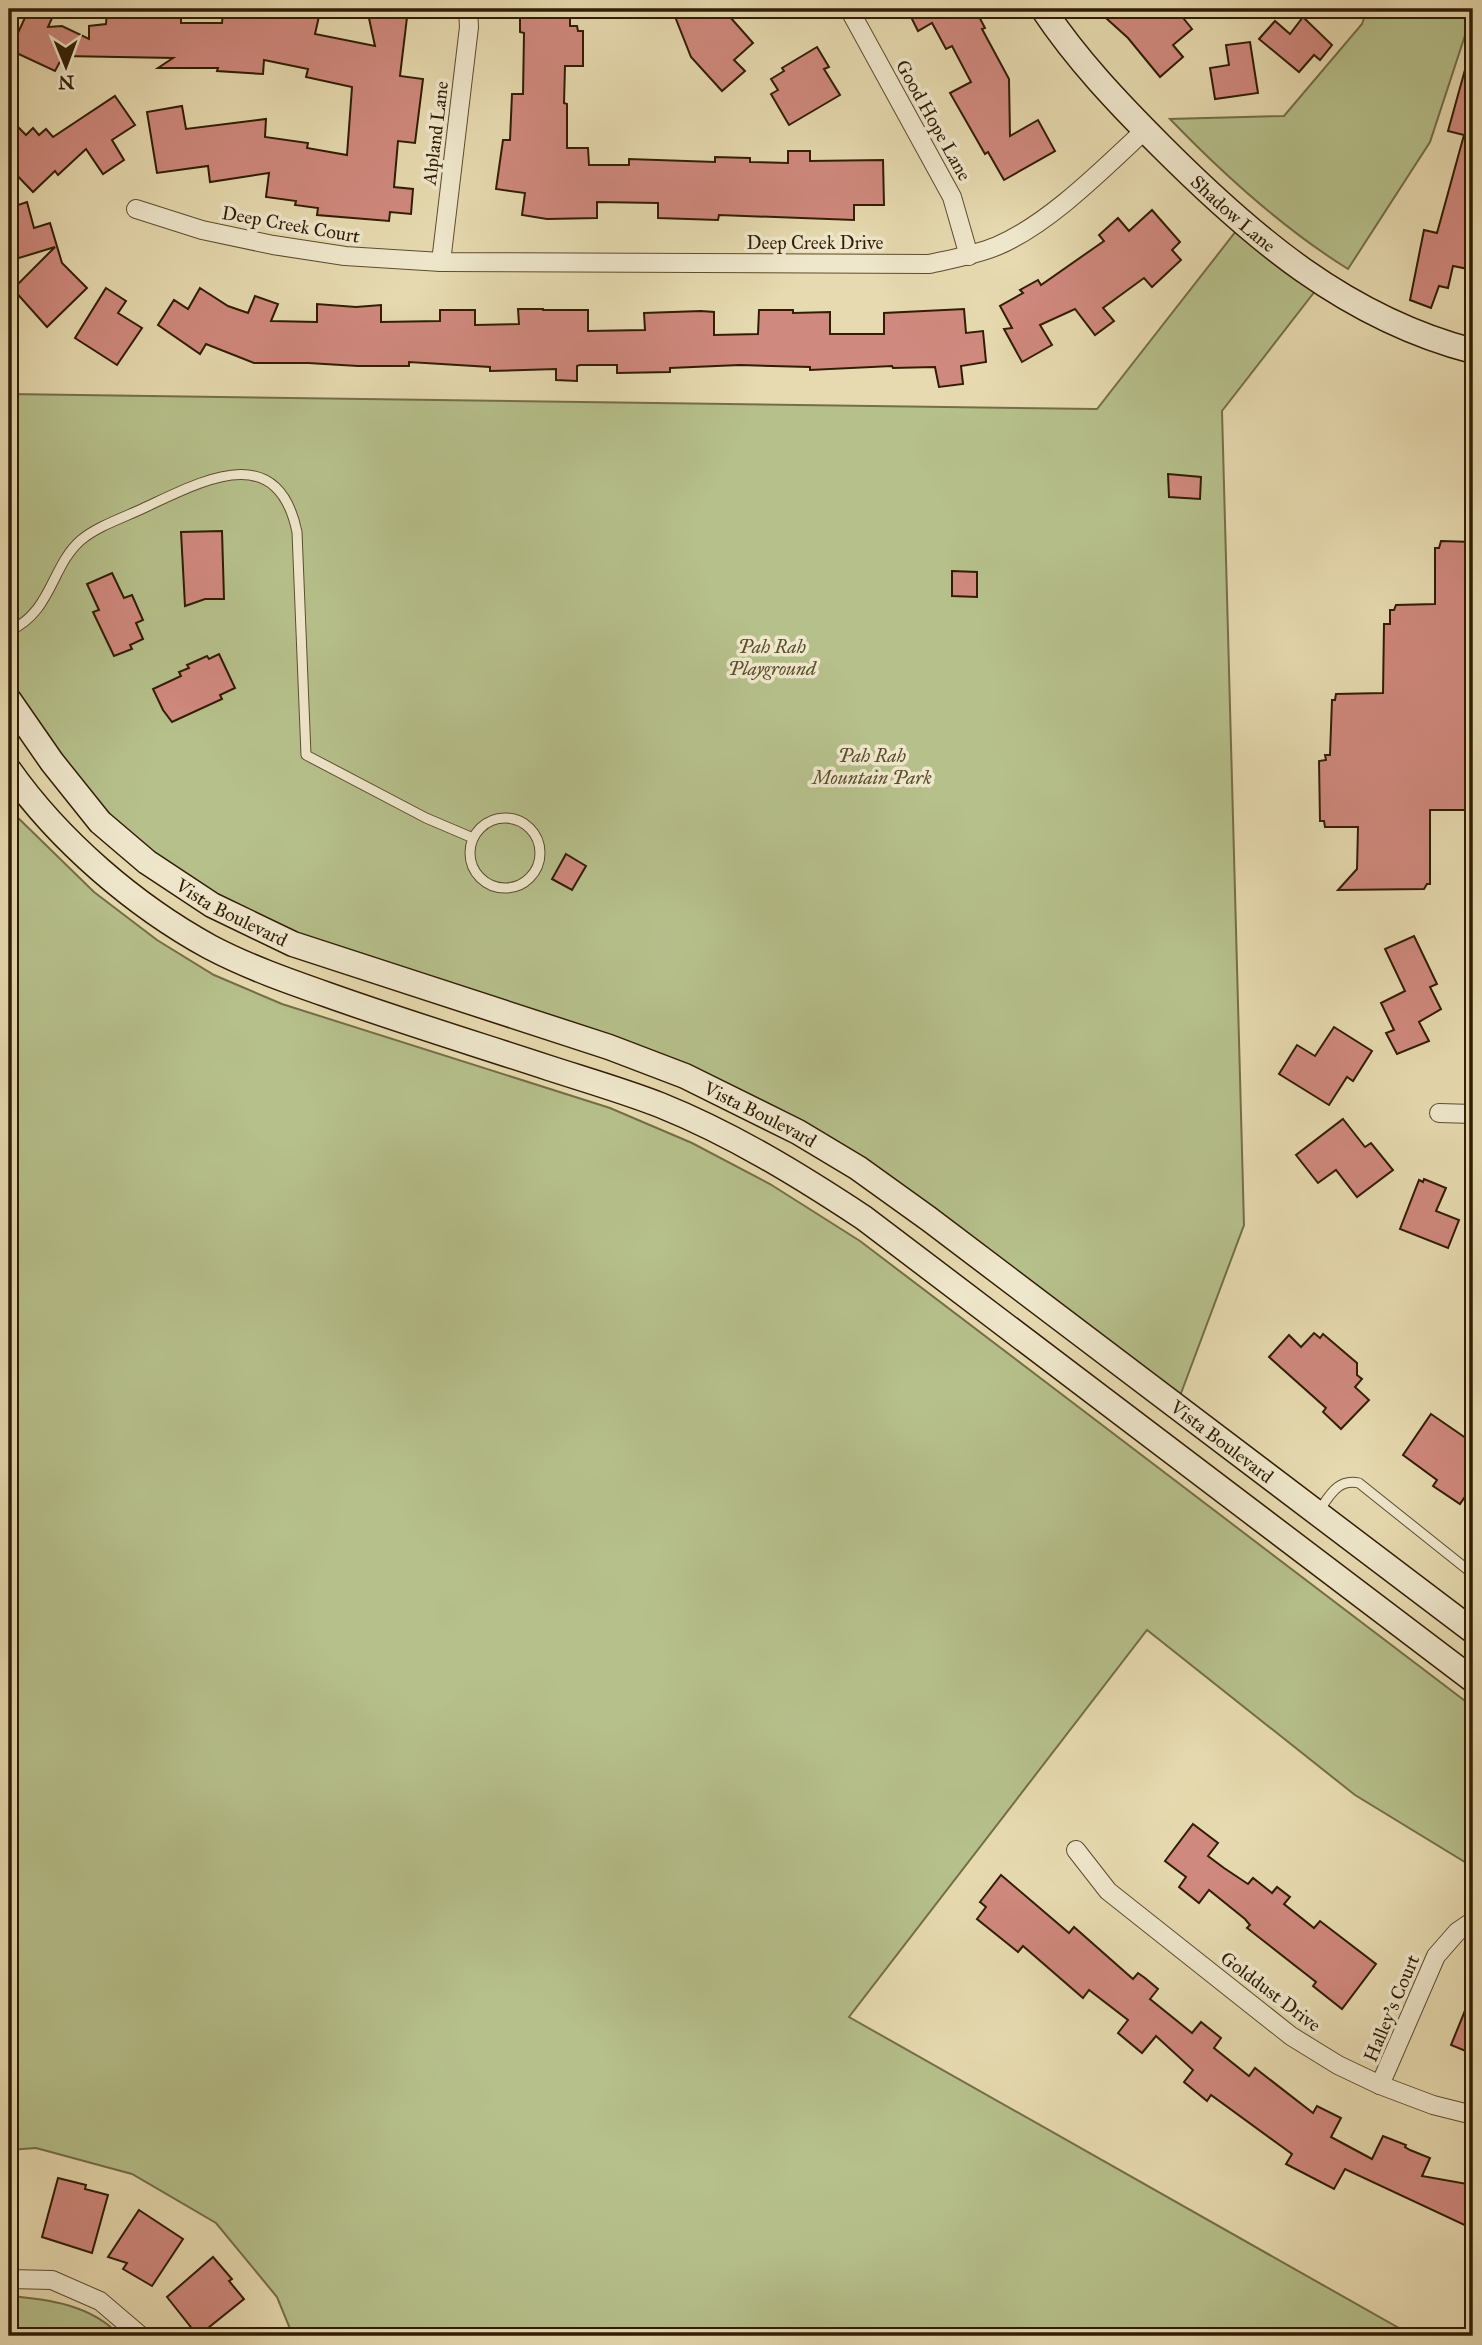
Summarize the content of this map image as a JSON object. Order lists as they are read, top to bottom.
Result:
{
  "streets": {
    "main road": ["Shadow Lane", "Vista Boulevard"],
    "street": [
      "Good Hope Lane",
      "Alpland Lane",
      "Deep Creek Court",
      "Deep Creek Drive",
      "Golddust Drive",
      "Halley's Court"
    ]
  },
  "crossings": [
    ["Good Hope Lane", "Deep Creek Drive"],
    ["Alpland Lane", "Deep Creek Court"],
    ["Alpland Lane", "Deep Creek Drive"],
    ["Shadow Lane", "Deep Creek Drive"],
    ["Deep Creek Court", "Deep Creek Drive"],
    ["Golddust Drive", "Halley's Court"]
  ],
  "parks": ["Pah Rah Playground", "Pah Rah Mountain Park"],
  "north": "bottom"
}
